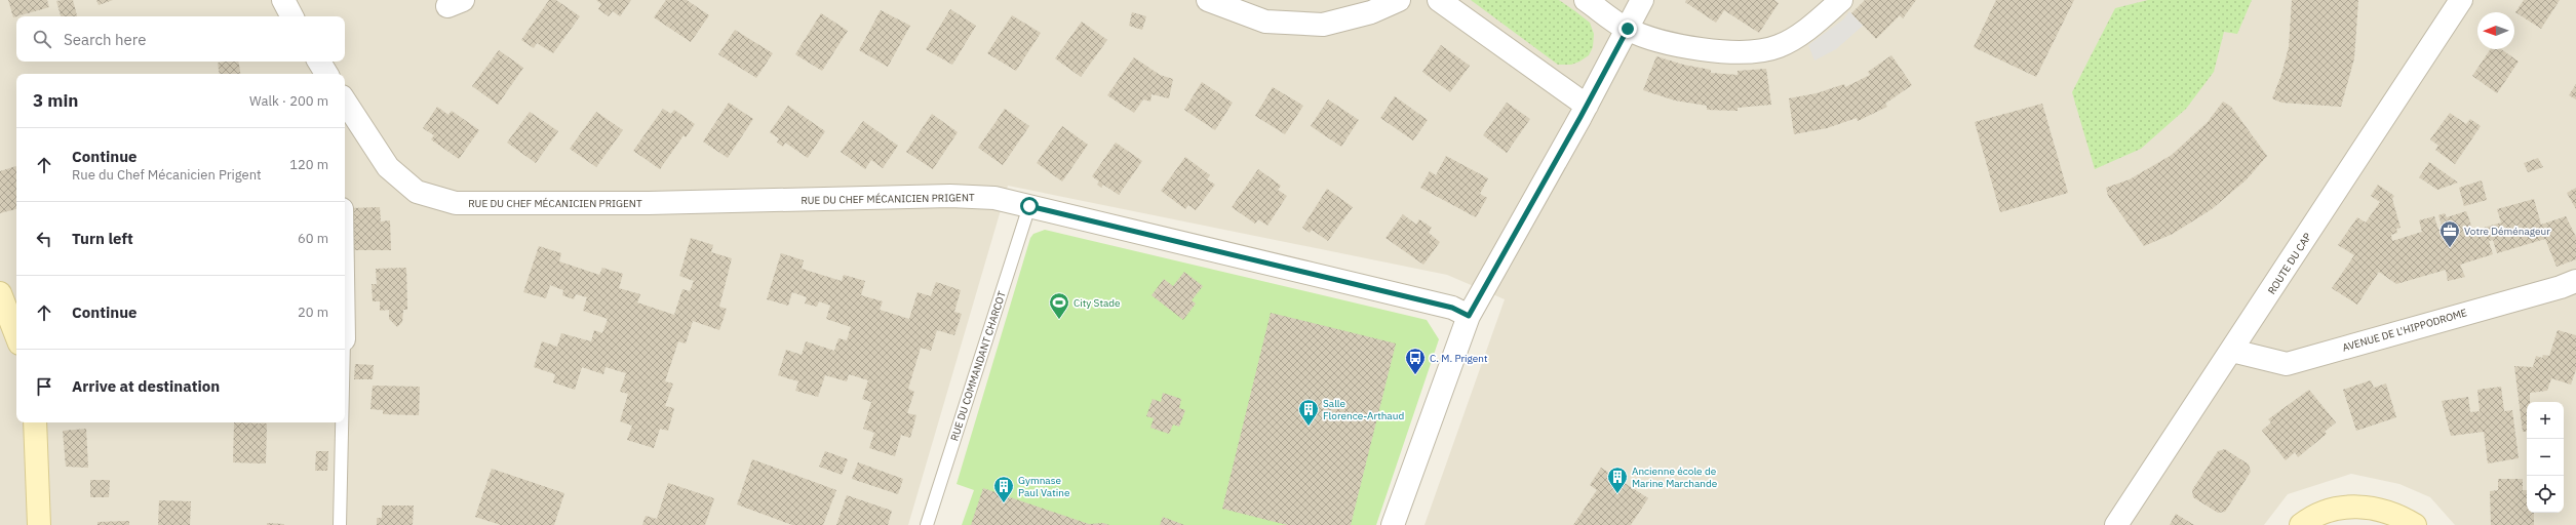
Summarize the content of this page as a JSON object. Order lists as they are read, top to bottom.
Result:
{
  "streets": {
    "street": ["RUE DU CHEF MÉCANICIEN PRIGENT", "ROUTE DU CAP", "AVENUE DE L'HIPPODROME"],
    "lane": ["RUE DU COMMANDANT CHARCOT"]
  },
  "crossings": [
    ["RUE DU CHEF MÉCANICIEN PRIGENT", "RUE DU COMMANDANT CHARCOT"],
    ["ROUTE DU CAP", "AVENUE DE L'HIPPODROME"]
  ],
  "places": {
    "office": ["Votre Déménageur"],
    "sports": ["City Stade"],
    "bus stop": ["C. M. Prigent"],
    "building": ["Salle Florence-Arthaud", "Ancienne école de Marine Marchande", "Gymnase Paul Vatine"]
  },
  "north": "left",
  "page": {
    "search": "Search here",
    "heading": ["3 min", "Walk · 200 m"],
    "list": [
      ["Continue", "Rue du Chef Mécanicien Prigent", "120 m"],
      ["Turn left", "60 m"],
      ["Continue", "20 m"],
      "Arrive at destination"
    ],
    "map_buttons": ["+", "−"]
  }
}
